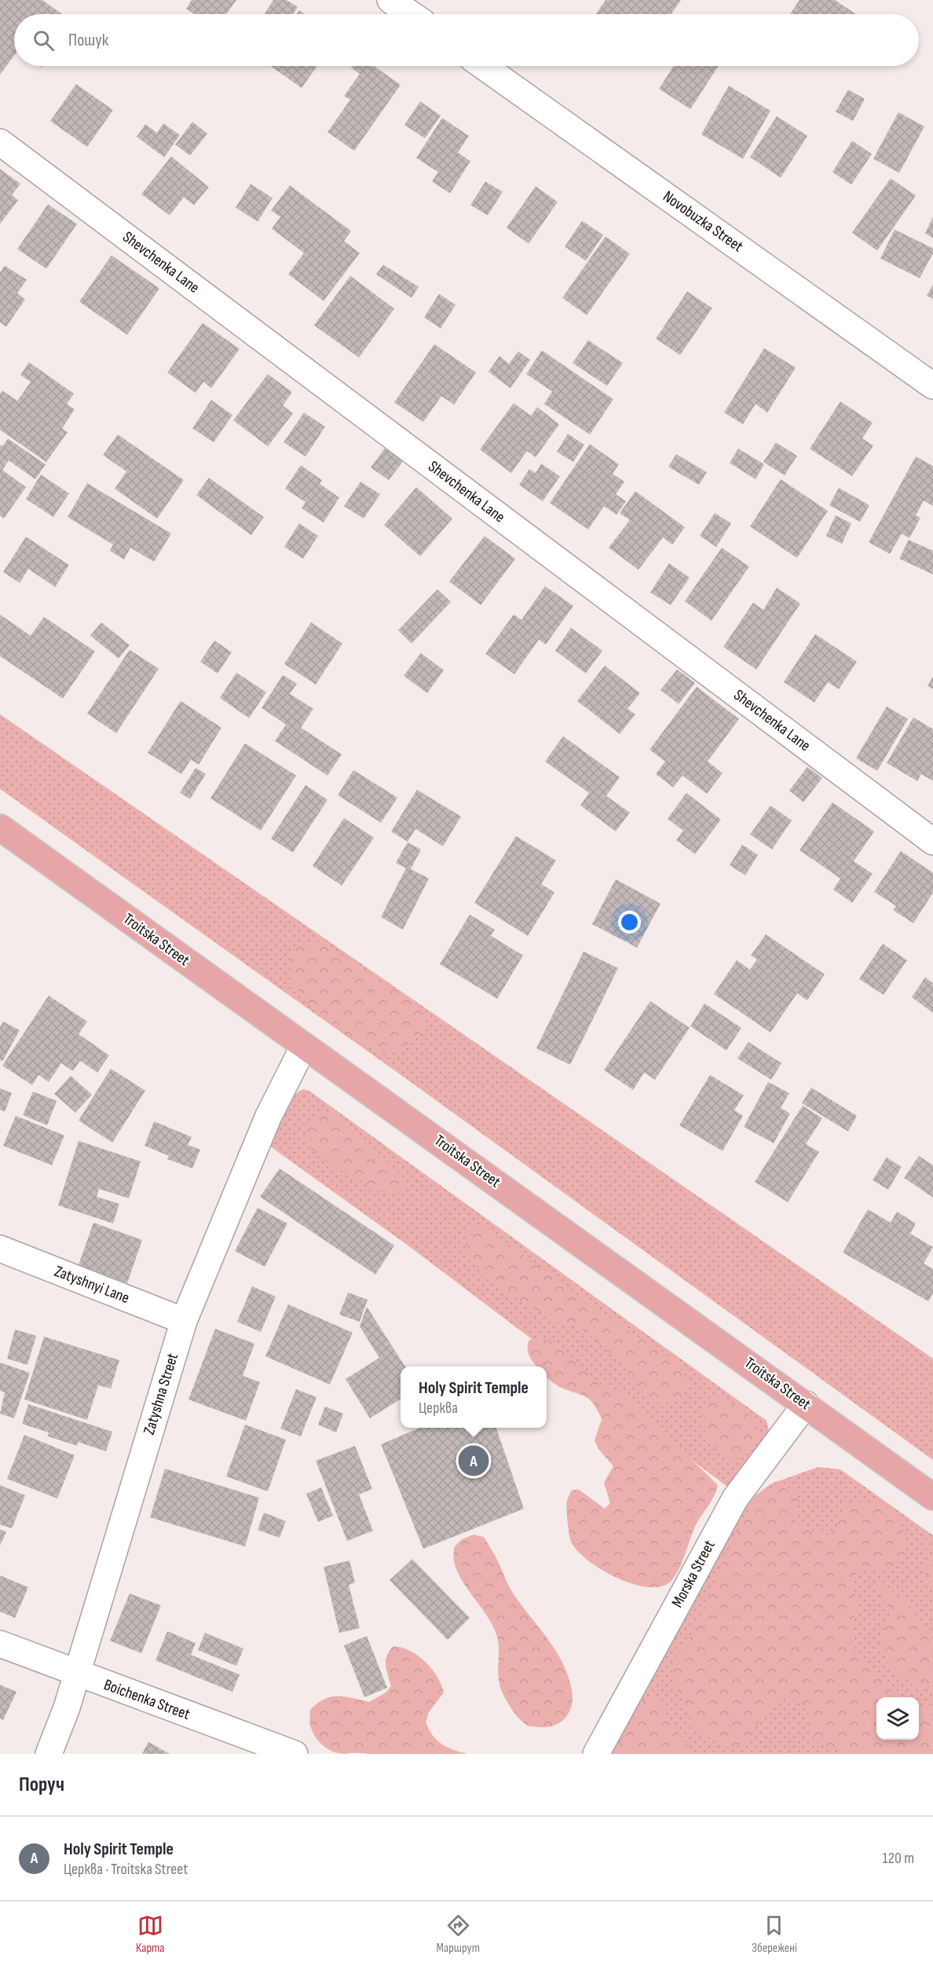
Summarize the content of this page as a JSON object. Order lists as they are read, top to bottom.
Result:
{
  "streets": {
    "main road": ["Troitska Street"],
    "street": [
      "Novobuzka Street",
      "Shevchenka Lane",
      "Zatyshnyi Lane",
      "Zatyshna Street",
      "Morska Street",
      "Boichenka Street"
    ]
  },
  "crossings": [
    ["Troitska Street", "Zatyshna Street"],
    ["Troitska Street", "Morska Street"],
    ["Zatyshnyi Lane", "Zatyshna Street"],
    ["Zatyshna Street", "Boichenka Street"]
  ],
  "page": {
    "search": "Пошук",
    "popup": ["Holy Spirit Temple", "Церква"],
    "pins": "A",
    "heading": "Поруч",
    "list": [
      {
        "mark": "A",
        "name": "Holy Spirit Temple",
        "note": "Церква · Troitska Street",
        "value": "120 m"
      }
    ],
    "nav": ["Карта", "Маршрут", "Збережені"]
  }
}
